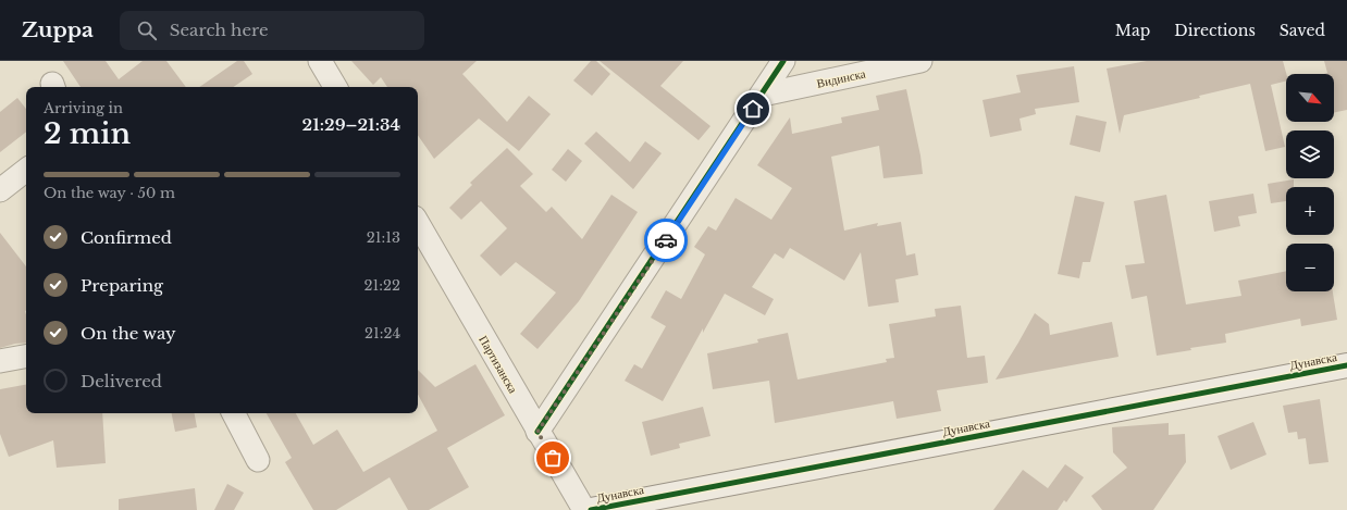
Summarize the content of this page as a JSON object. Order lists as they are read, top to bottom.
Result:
{
  "streets": {
    "street": ["Видинска", "Дунавска", "Партизанска"]
  },
  "north": "bottom right",
  "page": {
    "header": "Zuppa",
    "search": "Search here",
    "nav": ["Map", "Directions", "Saved"],
    "map_buttons": ["+", "−"],
    "heading": ["2 min", "Arriving in", "21:29–21:34"],
    "bar": "On the way · 50 m",
    "list": [
      ["Confirmed", "21:13"],
      ["Preparing", "21:22"],
      ["On the way", "21:24"],
      "Delivered"
    ]
  }
}
